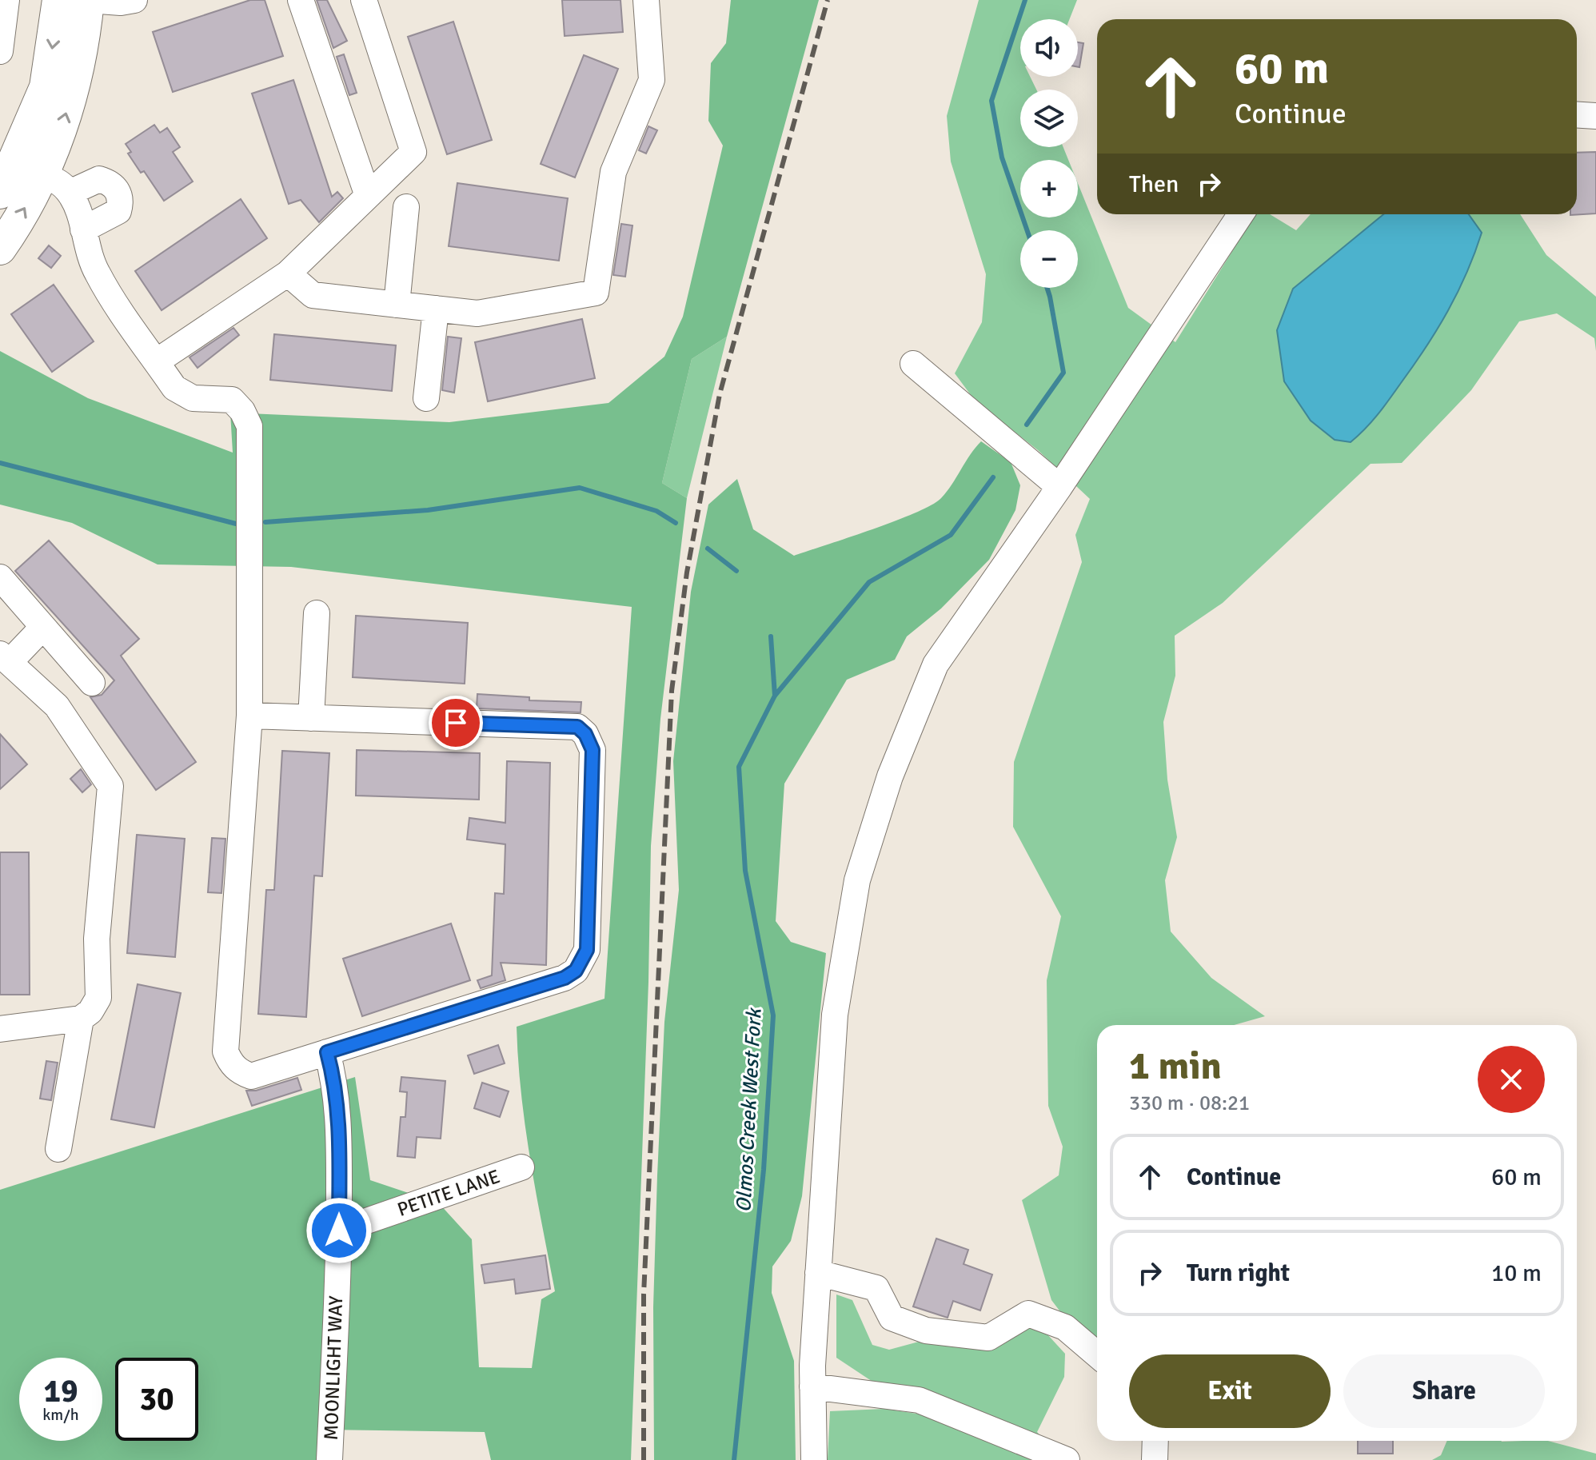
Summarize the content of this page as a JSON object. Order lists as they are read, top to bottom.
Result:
{
  "streets": {
    "street": ["PETITE LANE", "MOONLIGHT WAY"]
  },
  "crossings": [
    ["PETITE LANE", "MOONLIGHT WAY"]
  ],
  "water": ["Olmos Creek West Fork"],
  "page": {
    "map_buttons": ["+", "−"],
    "turn": ["60 m", "Continue"],
    "then": "Then",
    "heading": ["1 min", "330 m · 08:21"],
    "list": [
      {
        "name": "Continue",
        "value": "60 m"
      },
      {
        "name": "Turn right",
        "value": "10 m"
      }
    ],
    "buttons": ["Exit", "Share"],
    "speed": "19 km/h",
    "limit": "30"
  }
}
